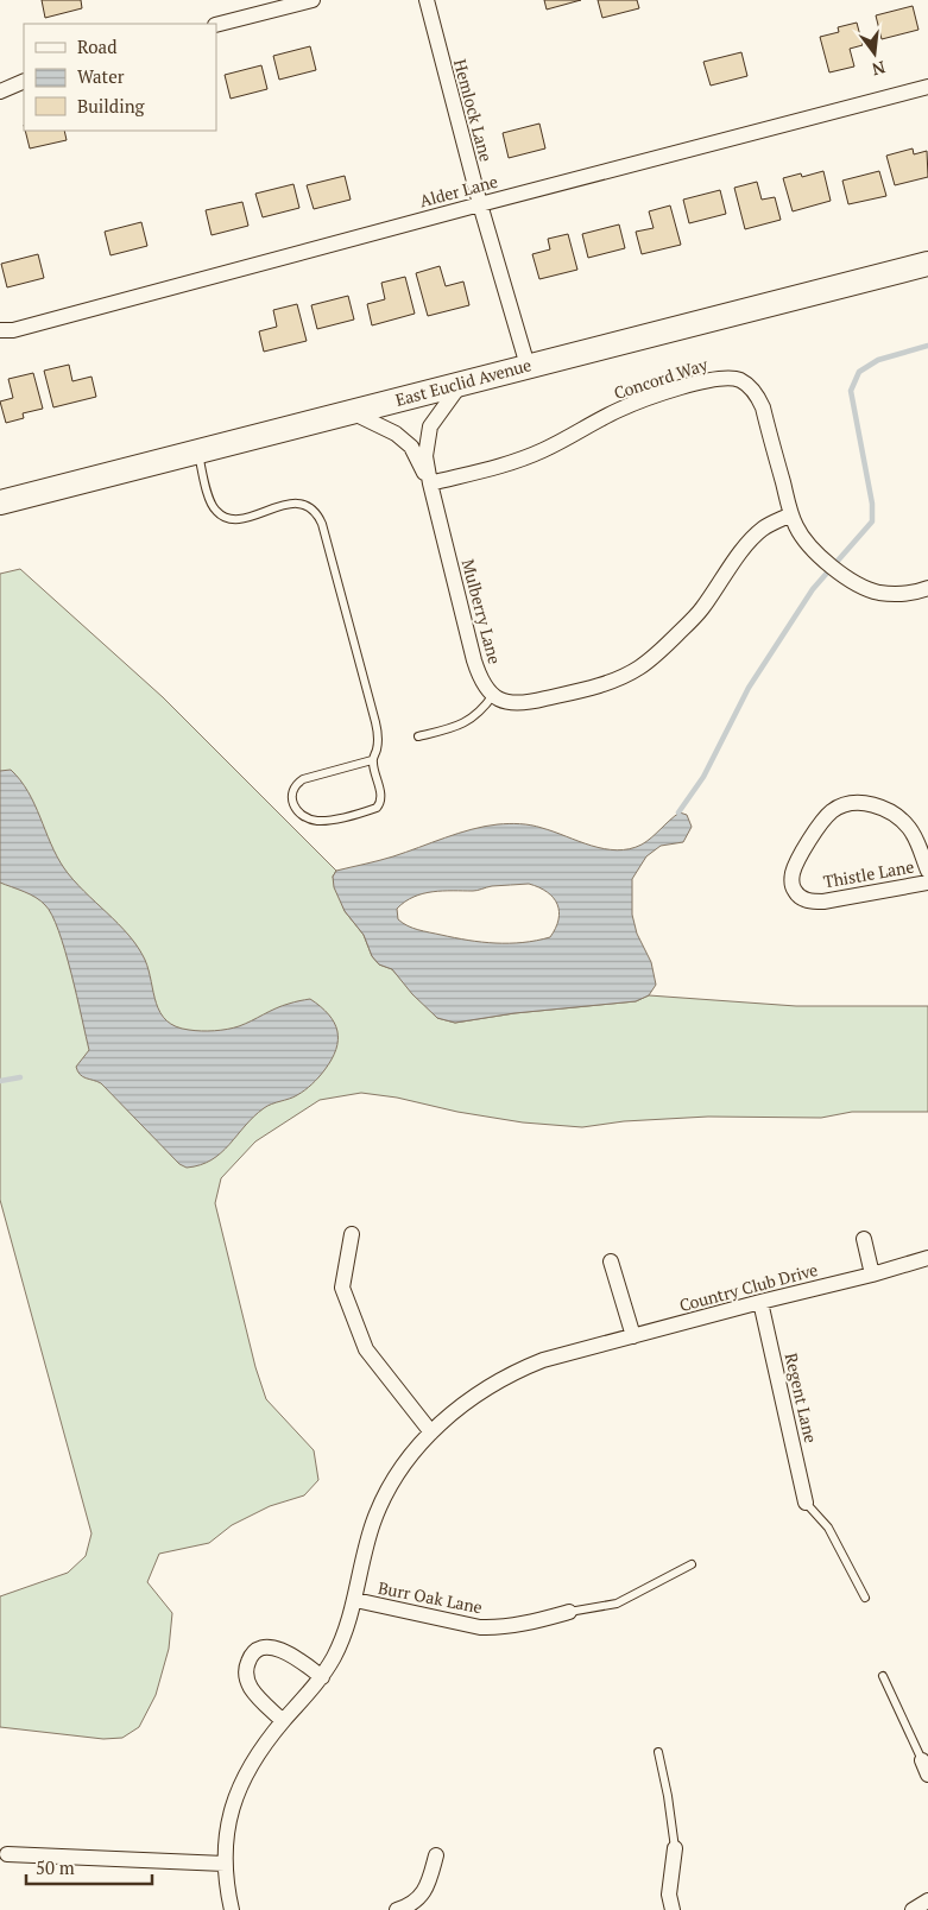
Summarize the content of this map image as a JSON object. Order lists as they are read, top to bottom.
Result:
{
  "streets": {
    "main road": ["East Euclid Avenue"],
    "street": [
      "Hemlock Lane",
      "Alder Lane",
      "Concord Way",
      "Mulberry Lane",
      "Thistle Lane",
      "Country Club Drive",
      "Regent Lane",
      "Burr Oak Lane"
    ]
  },
  "crossings": [
    ["Hemlock Lane", "Alder Lane"],
    ["Hemlock Lane", "East Euclid Avenue"],
    ["Concord Way", "Mulberry Lane"],
    ["East Euclid Avenue", "Mulberry Lane"],
    ["Country Club Drive", "Regent Lane"],
    ["Country Club Drive", "Burr Oak Lane"]
  ],
  "legend": ["Road", "Water", "Building"],
  "scale_bar": "50 m",
  "north": "bottom"
}
